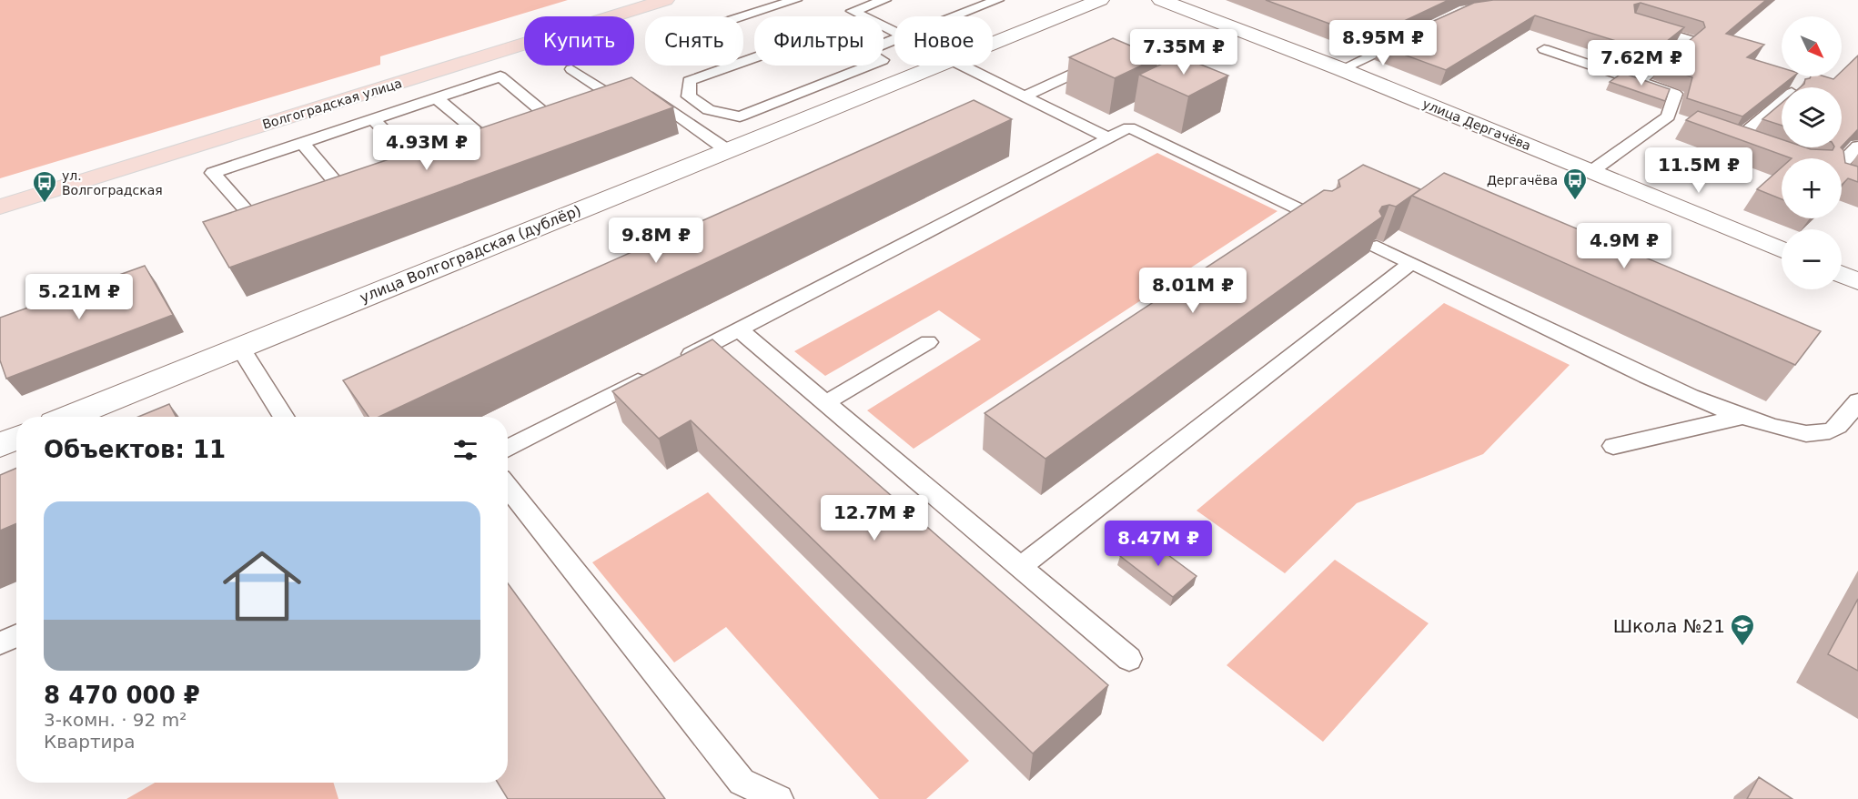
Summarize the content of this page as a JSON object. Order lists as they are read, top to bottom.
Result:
{
  "streets": {
    "main road": ["Волгоградская улица"],
    "street": ["улица Дергачёва", "улица Волгоградская (дублёр)"]
  },
  "places": {
    "bus stop": ["Дергачёва", "ул. Волгоградская"],
    "school or university": ["Школа №21"]
  },
  "north": "bottom right",
  "page": {
    "map_buttons": ["+", "−"],
    "chip": [
      "Купить",
      "Снять",
      "Фильтры",
      "Новое"
    ],
    "price": [
      "8.95M ₽",
      "7.35M ₽",
      "7.62M ₽",
      "4.93M ₽",
      "11.5M ₽",
      "9.8M ₽",
      "4.9M ₽",
      "8.01M ₽",
      "5.21M ₽",
      "12.7M ₽",
      "8.47M ₽"
    ],
    "heading": "Объектов: 11",
    "list": [
      {
        "name": "8 470 000 ₽",
        "note": "3-комн. · 92 m² · Квартира"
      }
    ]
  }
}
